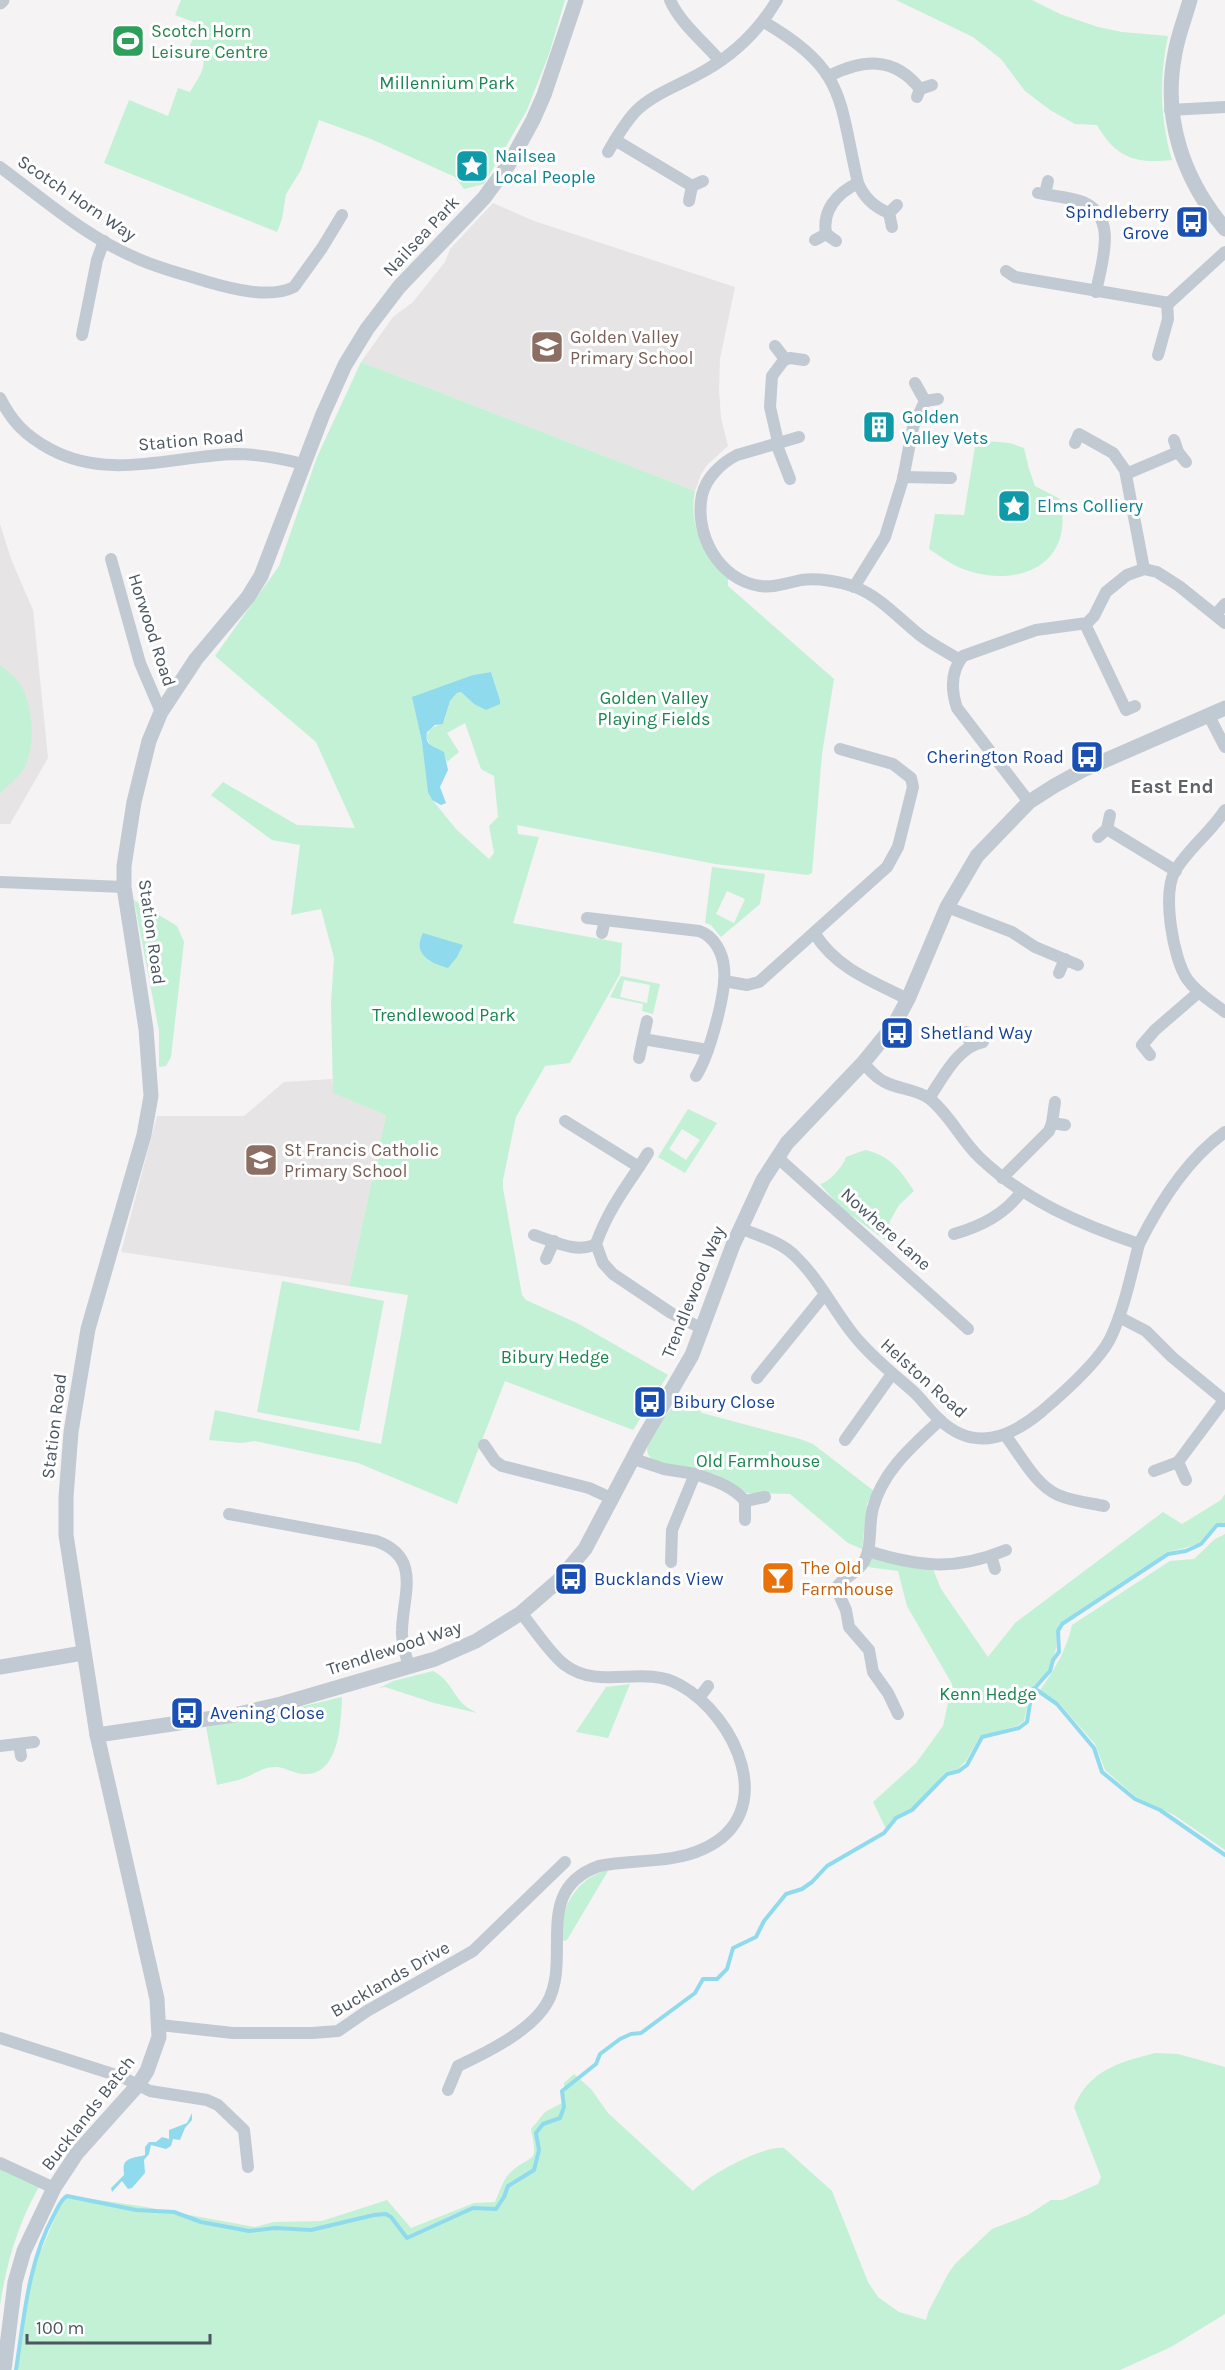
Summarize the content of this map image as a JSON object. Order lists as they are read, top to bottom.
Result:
{
  "streets": {
    "street": [
      "Scotch Horn Way",
      "Nailsea Park",
      "Station Road",
      "Horwood Road",
      "Nowhere Lane",
      "Trendlewood Way",
      "Helston Road",
      "Bucklands Drive",
      "Bucklands Batch"
    ]
  },
  "crossings": [
    ["Nailsea Park", "Station Road"],
    ["Station Road", "Horwood Road"],
    ["Station Road", "Trendlewood Way"],
    ["Station Road", "Bucklands Batch"],
    ["Nowhere Lane", "Trendlewood Way"],
    ["Trendlewood Way", "Helston Road"],
    ["Trendlewood Way", "Bucklands Batch"],
    ["Bucklands Drive", "Bucklands Batch"]
  ],
  "districts": ["East End"],
  "parks": [
    "Millennium Park",
    "Golden Valley Playing Fields",
    "Trendlewood Park",
    "Bibury Hedge",
    "Old Farmhouse",
    "Kenn Hedge"
  ],
  "places": {
    "sports": ["Scotch Horn Leisure Centre"],
    "place": ["Nailsea Local People", "Elms Colliery"],
    "bus stop": [
      "Spindleberry Grove",
      "Cherington Road",
      "Shetland Way",
      "Bibury Close",
      "Bucklands View",
      "Avening Close"
    ],
    "school or university": ["Golden Valley Primary School", "St Francis Catholic Primary School"],
    "building": ["Golden Valley Vets"],
    "bar": ["The Old Farmhouse"]
  },
  "scale_bar": "100 m"
}
